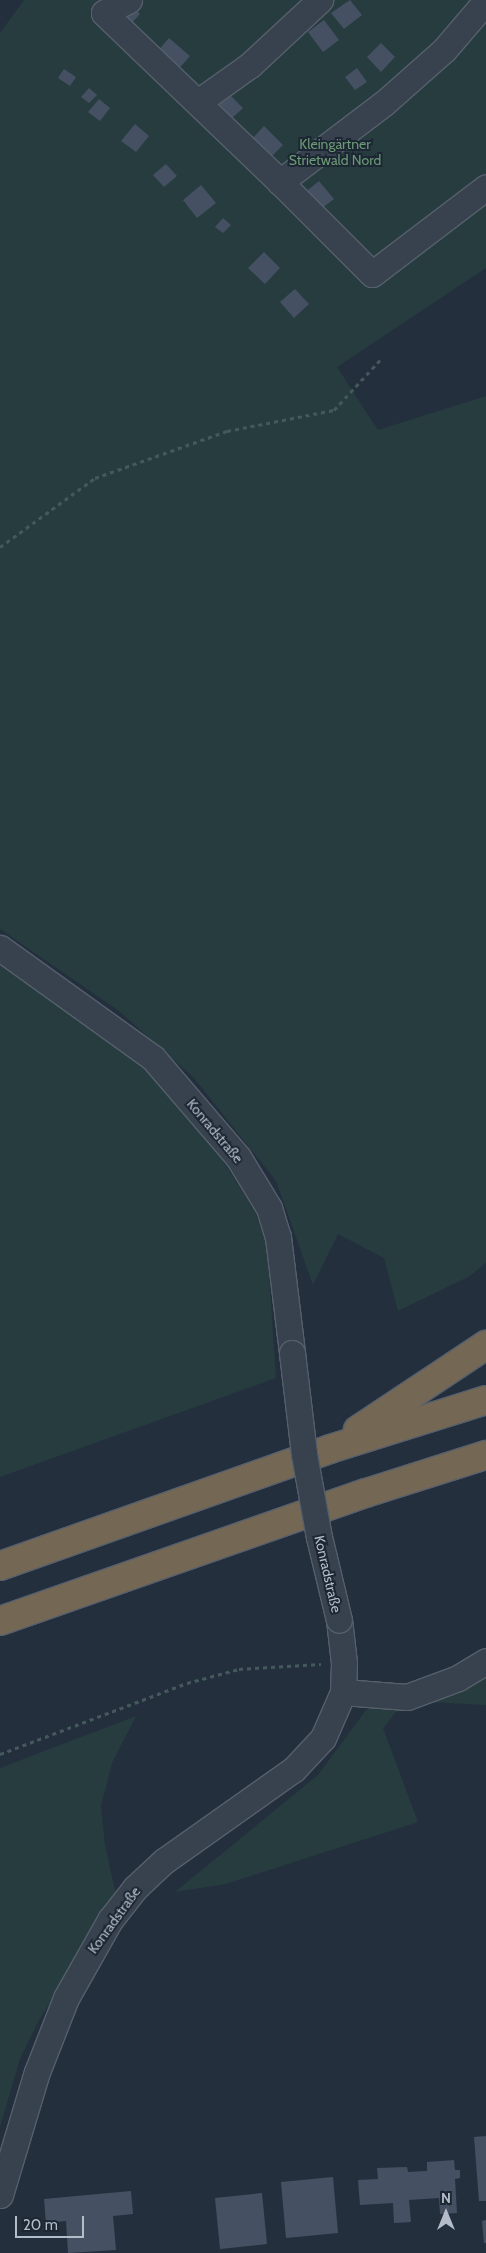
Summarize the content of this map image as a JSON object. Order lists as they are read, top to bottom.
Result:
{
  "streets": {
    "street": ["Konradstraße"]
  },
  "parks": ["Kleingärtner Strietwald Nord"],
  "scale_bar": "20 m",
  "north": "top"
}
